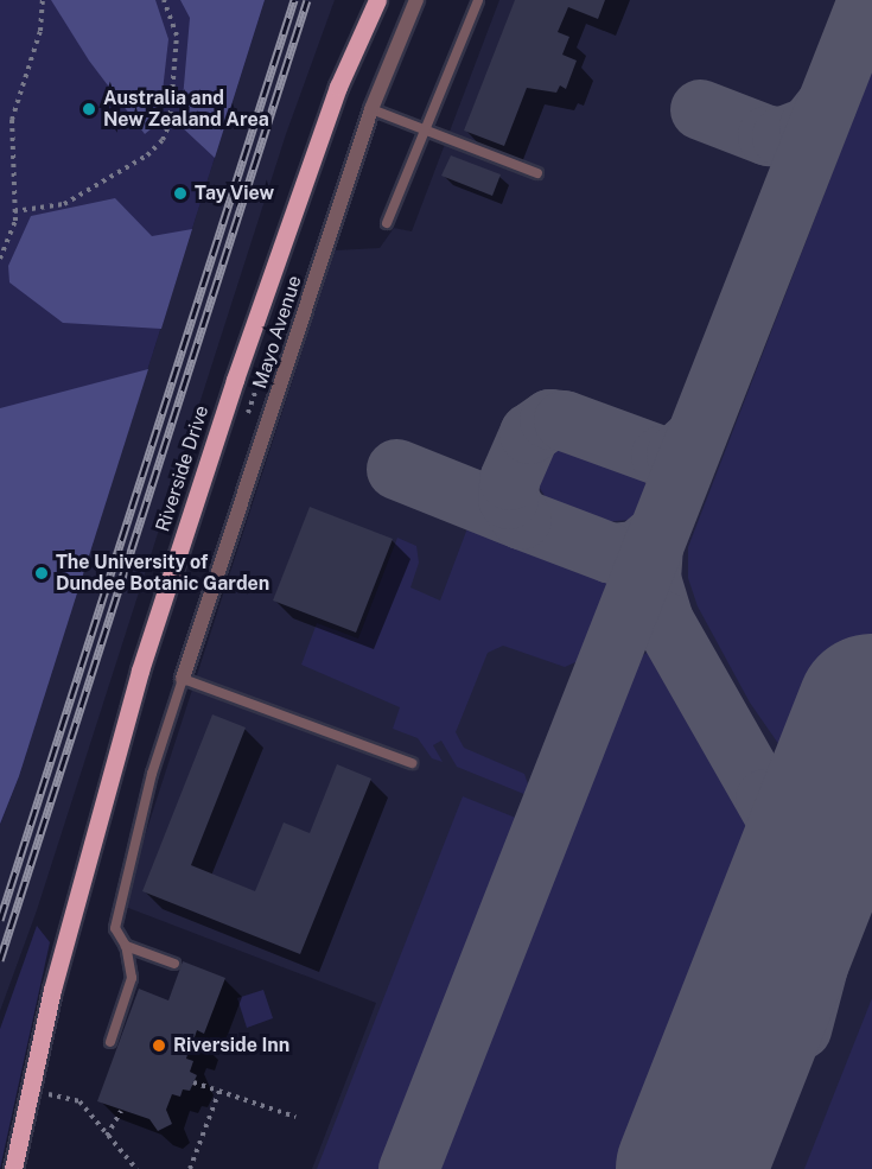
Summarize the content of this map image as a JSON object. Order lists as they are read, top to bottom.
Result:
{
  "streets": {
    "main road": ["Riverside Drive"],
    "street": ["Mayo Avenue"]
  },
  "places": [
    "Australia and New Zealand Area",
    "Tay View",
    "The University of Dundee Botanic Garden",
    "Riverside Inn"
  ]
}
